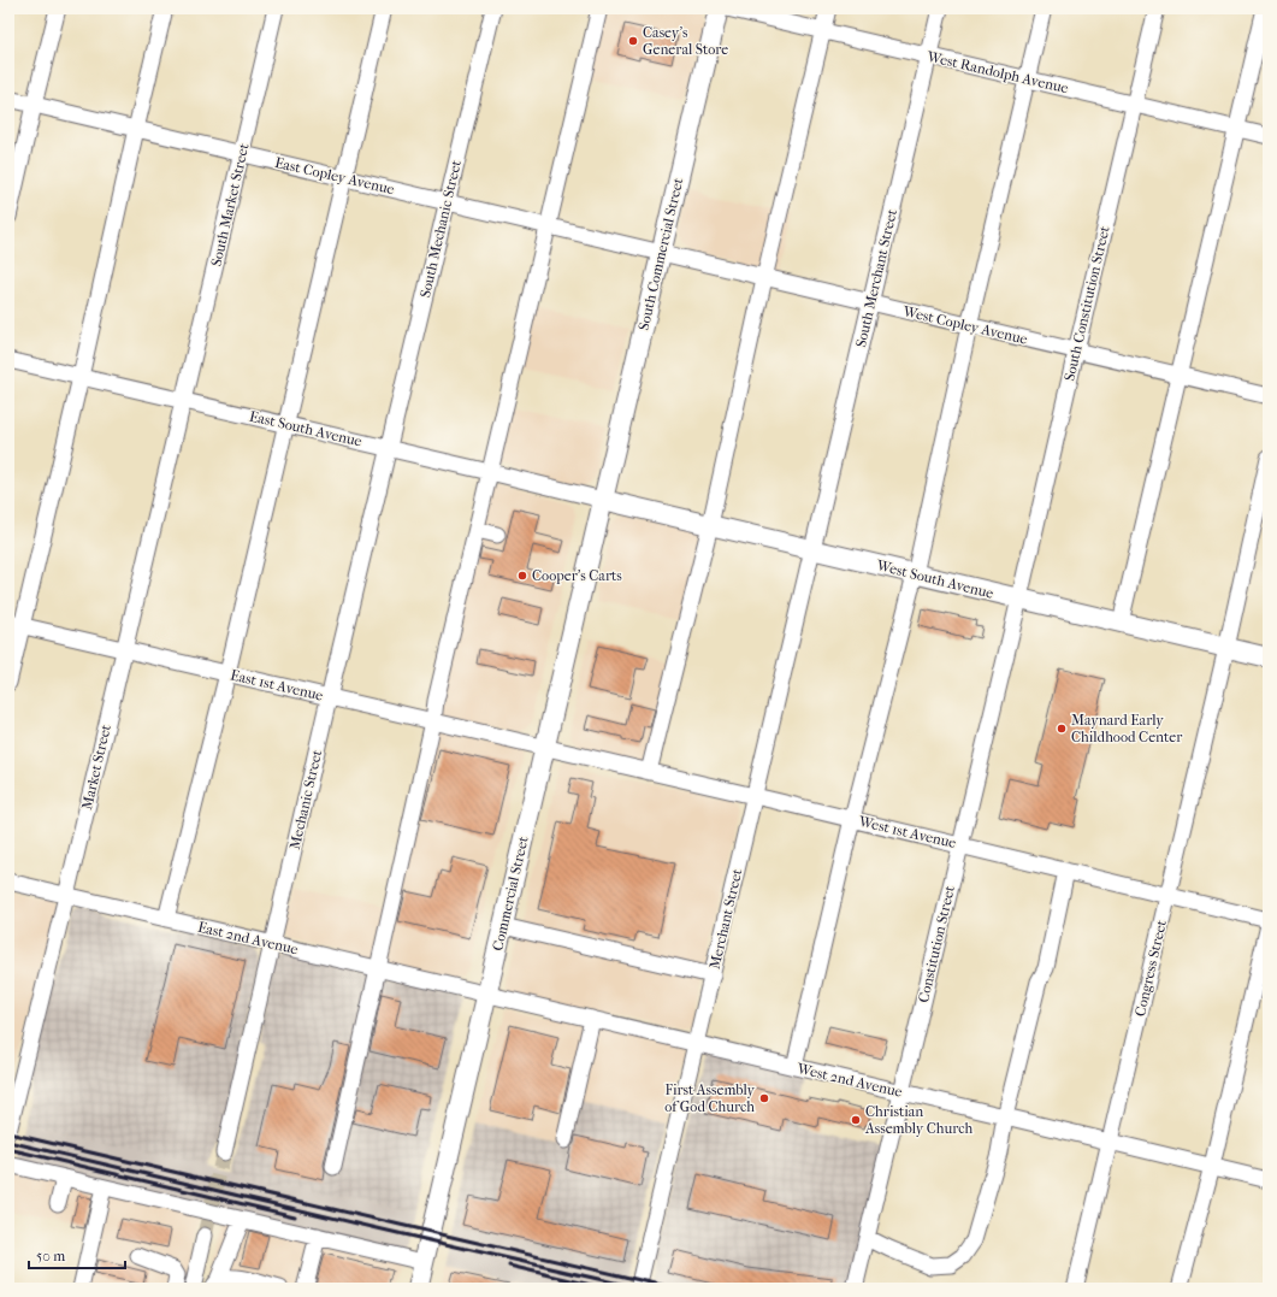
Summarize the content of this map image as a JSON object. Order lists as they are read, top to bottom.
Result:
{
  "streets": {
    "main road": ["South Commercial Street", "West South Avenue", "Commercial Street"],
    "street": [
      "West Randolph Avenue",
      "East Copley Avenue",
      "South Market Street",
      "South Mechanic Street",
      "South Merchant Street",
      "South Constitution Street",
      "West Copley Avenue",
      "East South Avenue",
      "East 1st Avenue",
      "Market Street",
      "Mechanic Street",
      "West 1st Avenue",
      "Merchant Street",
      "East 2nd Avenue",
      "Constitution Street",
      "Congress Street",
      "West 2nd Avenue"
    ]
  },
  "crossings": [
    ["West Randolph Avenue", "South Merchant Street"],
    ["West Randolph Avenue", "South Constitution Street"],
    ["East Copley Avenue", "South Market Street"],
    ["East Copley Avenue", "South Mechanic Street"],
    ["East Copley Avenue", "South Commercial Street"],
    ["East Copley Avenue", "West Copley Avenue"],
    ["South Market Street", "East South Avenue"],
    ["South Market Street", "Market Street"],
    ["South Mechanic Street", "East South Avenue"],
    ["South Mechanic Street", "Mechanic Street"],
    ["South Commercial Street", "West Copley Avenue"],
    ["South Commercial Street", "East South Avenue"],
    ["South Commercial Street", "West South Avenue"],
    ["South Commercial Street", "Commercial Street"],
    ["South Merchant Street", "West Copley Avenue"],
    ["South Merchant Street", "West South Avenue"],
    ["South Merchant Street", "Merchant Street"],
    ["South Constitution Street", "West Copley Avenue"],
    ["South Constitution Street", "West South Avenue"],
    ["South Constitution Street", "Constitution Street"],
    ["East South Avenue", "West South Avenue"],
    ["East South Avenue", "Market Street"],
    ["East South Avenue", "Mechanic Street"],
    ["East South Avenue", "Commercial Street"],
    ["West South Avenue", "Commercial Street"],
    ["West South Avenue", "Merchant Street"],
    ["West South Avenue", "Constitution Street"],
    ["West South Avenue", "Congress Street"],
    ["East 1st Avenue", "Market Street"],
    ["East 1st Avenue", "Mechanic Street"],
    ["East 1st Avenue", "West 1st Avenue"],
    ["East 1st Avenue", "Commercial Street"],
    ["Market Street", "East 2nd Avenue"],
    ["Mechanic Street", "East 2nd Avenue"],
    ["West 1st Avenue", "Commercial Street"],
    ["West 1st Avenue", "Merchant Street"],
    ["West 1st Avenue", "Constitution Street"],
    ["West 1st Avenue", "Congress Street"],
    ["Commercial Street", "East 2nd Avenue"],
    ["Commercial Street", "West 2nd Avenue"],
    ["Merchant Street", "West 2nd Avenue"],
    ["East 2nd Avenue", "West 2nd Avenue"],
    ["Constitution Street", "West 2nd Avenue"],
    ["Congress Street", "West 2nd Avenue"]
  ],
  "places": [
    "Casey's General Store",
    "Cooper's Carts",
    "Maynard Early Childhood Center",
    "First Assembly of God Church",
    "Christian Assembly Church"
  ],
  "scale_bar": "50 m"
}
